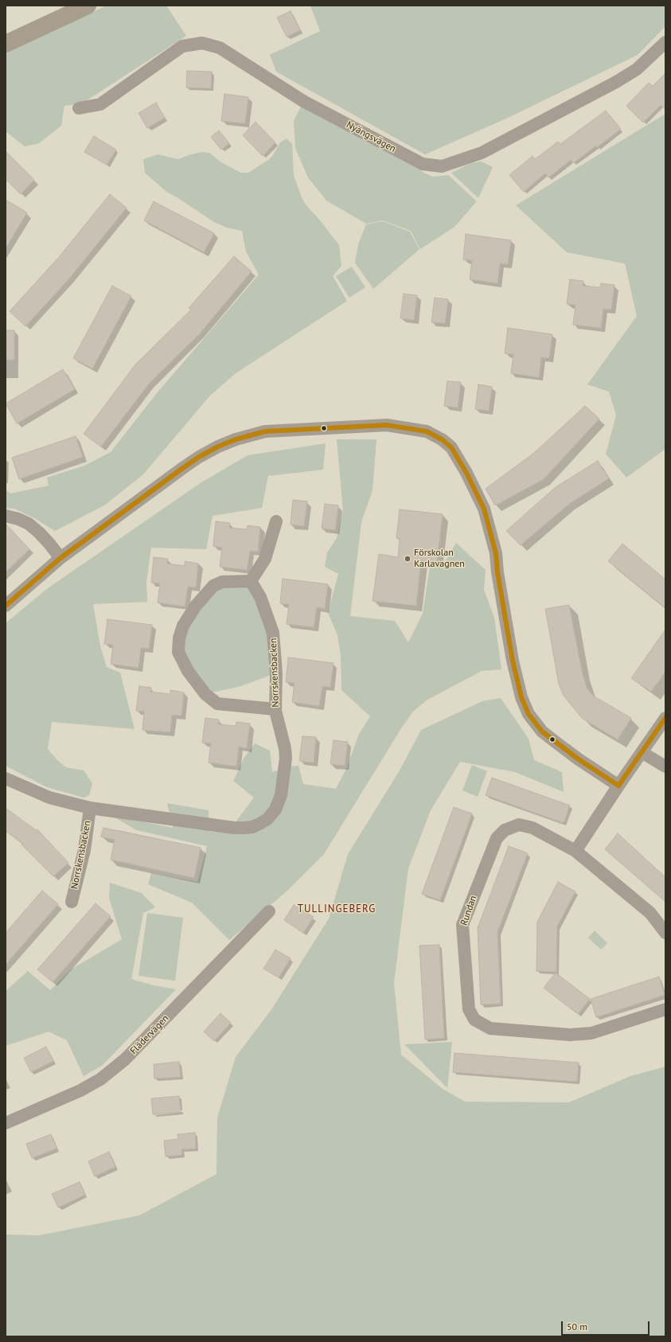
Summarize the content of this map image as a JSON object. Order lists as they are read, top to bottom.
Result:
{
  "streets": {
    "street": [
      "Nyängsvägen",
      "Norrskensbacken",
      "Rundan",
      "Flädervägen"
    ]
  },
  "districts": ["TULLINGEBERG"],
  "places": ["Förskolan Karlavagnen"],
  "scale_bar": "50 m"
}
